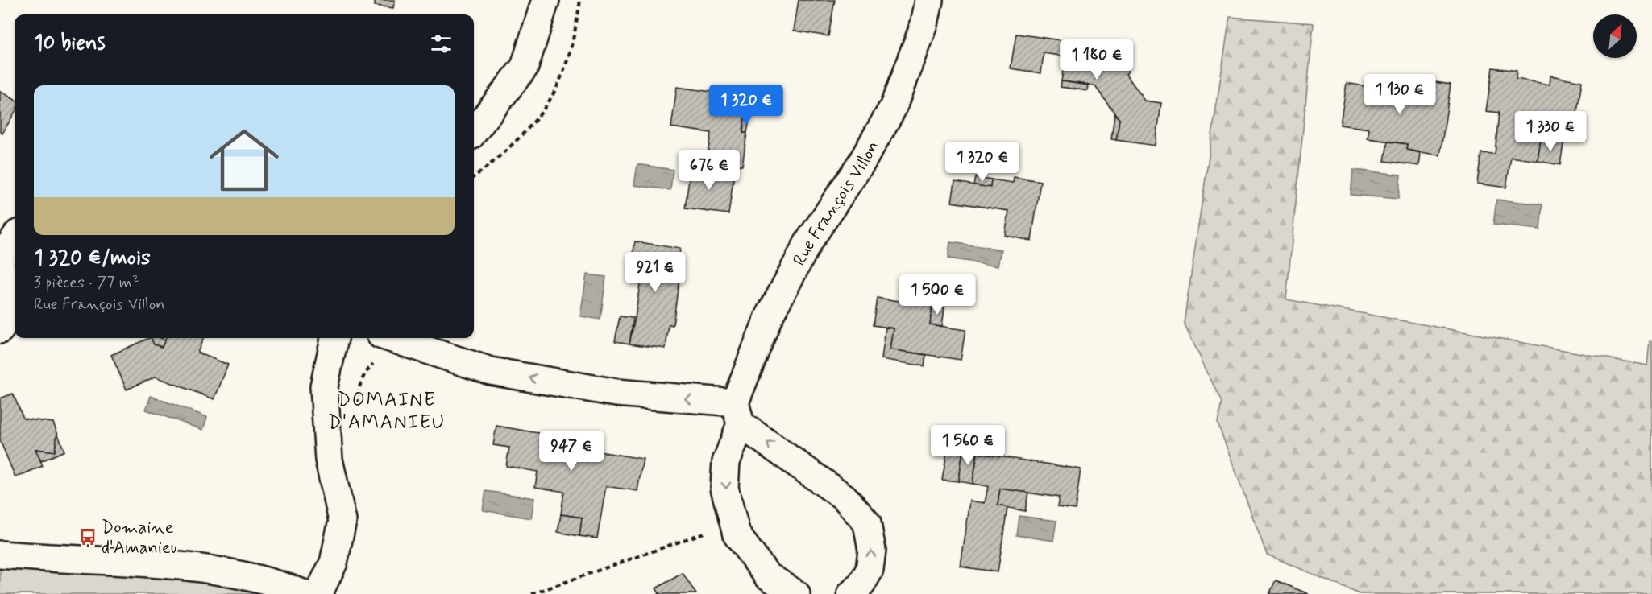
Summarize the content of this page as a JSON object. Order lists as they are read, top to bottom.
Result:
{
  "streets": {
    "street": ["Rue François Villon"]
  },
  "districts": ["DOMAINE D'AMANIEU"],
  "places": {
    "bus stop": ["Domaine d'Amanieu"]
  },
  "north": "top right",
  "page": {
    "heading": "10 biens",
    "price": [
      "1 180 €",
      "1 130 €",
      "1 320 €",
      "1 330 €",
      "1 320 €",
      "676 €",
      "921 €",
      "1 500 €",
      "1 560 €",
      "947 €"
    ],
    "list": [
      {
        "name": "1 320 €/mois",
        "note": "3 pièces · 77 m² · Rue François Villon"
      }
    ]
  }
}
